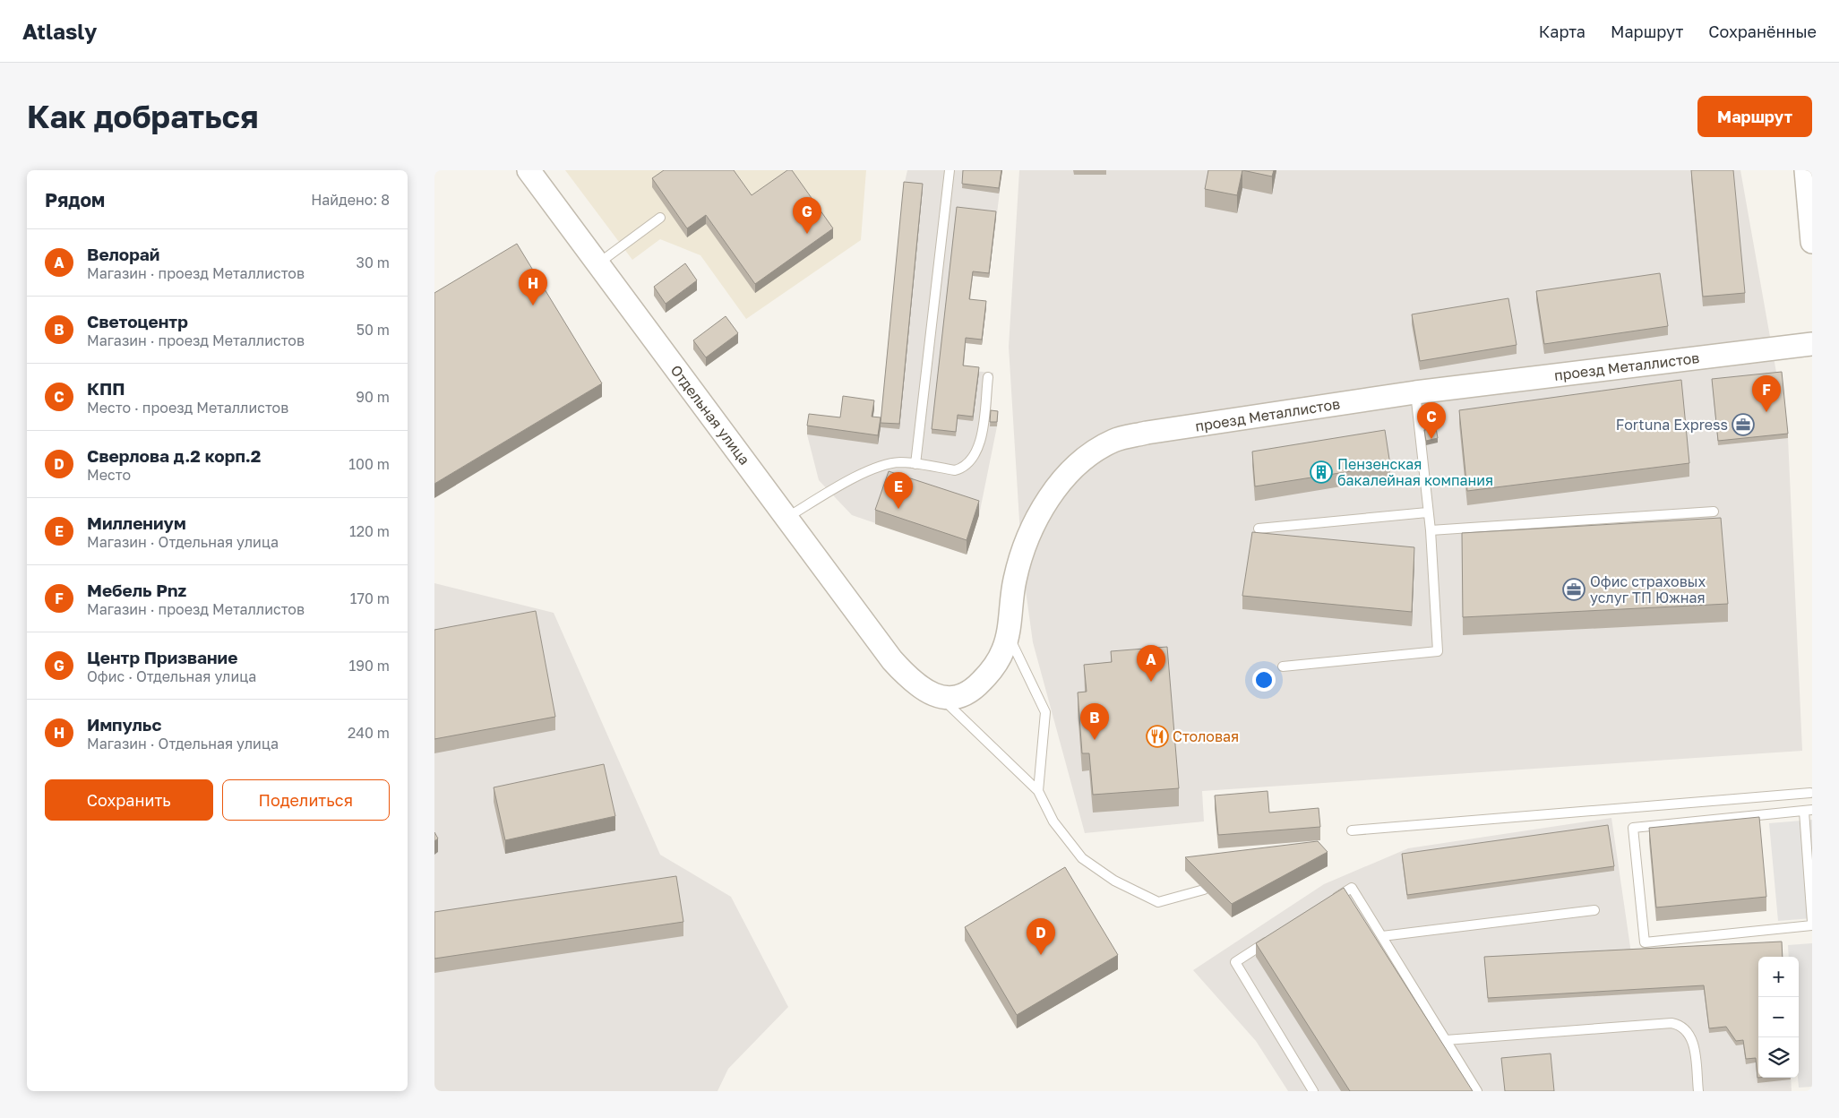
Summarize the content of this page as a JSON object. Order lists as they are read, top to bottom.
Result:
{
  "streets": {
    "street": ["проезд Металлистов", "Отдельная улица"]
  },
  "crossings": [
    ["проезд Металлистов", "Отдельная улица"]
  ],
  "places": {
    "office": ["Fortuna Express", "Офис страховых услуг ТП Южная"],
    "building": ["Пензенская бакалейная компания"],
    "restaurant": ["Столовая"]
  },
  "page": {
    "header": "Atlasly",
    "nav": ["Карта", "Маршрут", "Сохранённые"],
    "buttons": [
      "Маршрут",
      ["Сохранить", "Поделиться"]
    ],
    "title": "Как добраться",
    "heading": ["Рядом", "Найдено: 8"],
    "pins": [
      "G",
      "H",
      "F",
      "C",
      "E",
      "A",
      "B",
      "D"
    ],
    "list": [
      {
        "mark": "A",
        "name": "Велорай",
        "note": "Магазин · проезд Металлистов",
        "value": "30 m"
      },
      {
        "mark": "B",
        "name": "Светоцентр",
        "note": "Магазин · проезд Металлистов",
        "value": "50 m"
      },
      {
        "mark": "C",
        "name": "КПП",
        "note": "Место · проезд Металлистов",
        "value": "90 m"
      },
      {
        "mark": "D",
        "name": "Сверлова д.2 корп.2",
        "note": "Место",
        "value": "100 m"
      },
      {
        "mark": "E",
        "name": "Миллениум",
        "note": "Магазин · Отдельная улица",
        "value": "120 m"
      },
      {
        "mark": "F",
        "name": "Мебель Pnz",
        "note": "Магазин · проезд Металлистов",
        "value": "170 m"
      },
      {
        "mark": "G",
        "name": "Центр Призвание",
        "note": "Офис · Отдельная улица",
        "value": "190 m"
      },
      {
        "mark": "H",
        "name": "Импульс",
        "note": "Магазин · Отдельная улица",
        "value": "240 m"
      }
    ],
    "map_buttons": ["+", "−"]
  }
}
